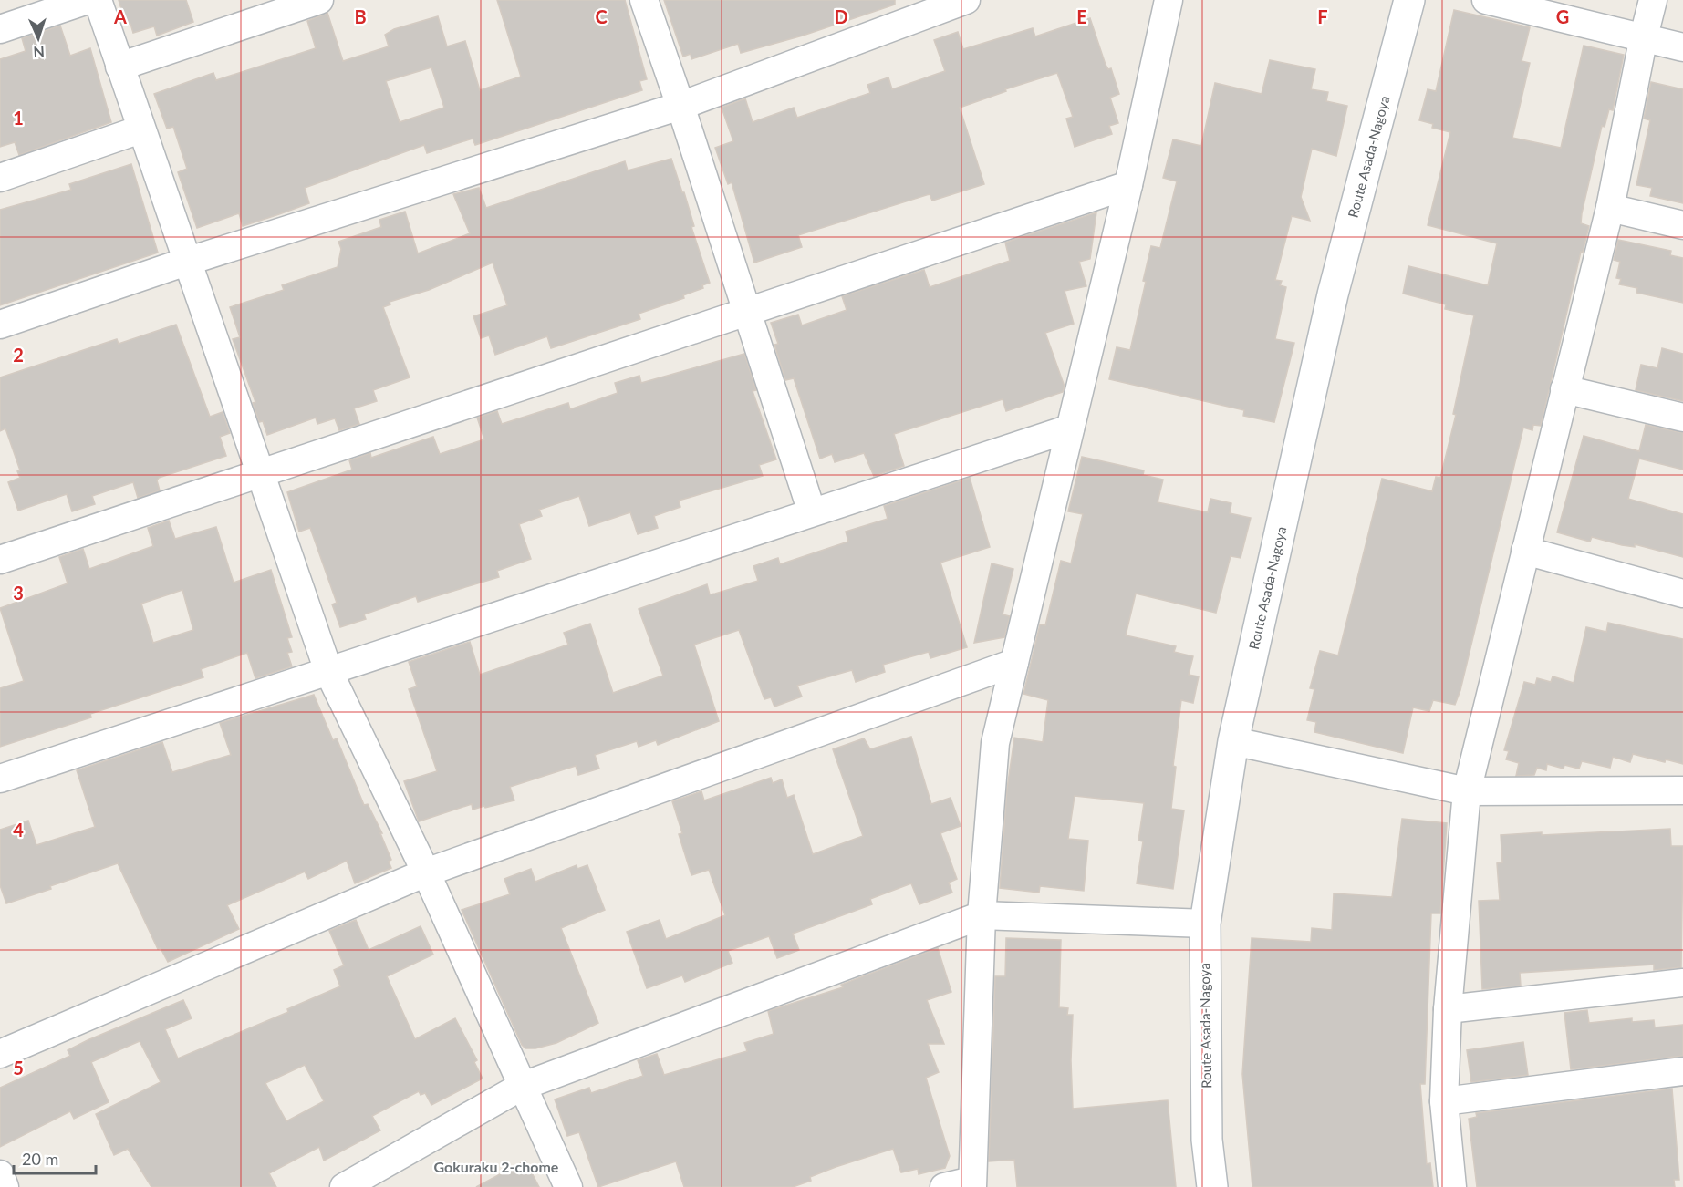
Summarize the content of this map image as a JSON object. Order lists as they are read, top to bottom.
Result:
{
  "streets": {
    "main road": ["Route Asada-Nagoya"]
  },
  "districts": ["Gokuraku 2-chome"],
  "scale_bar": "20 m",
  "north": "bottom",
  "grid": {
    "columns": [
      "A",
      "B",
      "C",
      "D",
      "E",
      "F",
      "G"
    ],
    "rows": [
      "1",
      "2",
      "3",
      "4",
      "5"
    ]
  }
}
